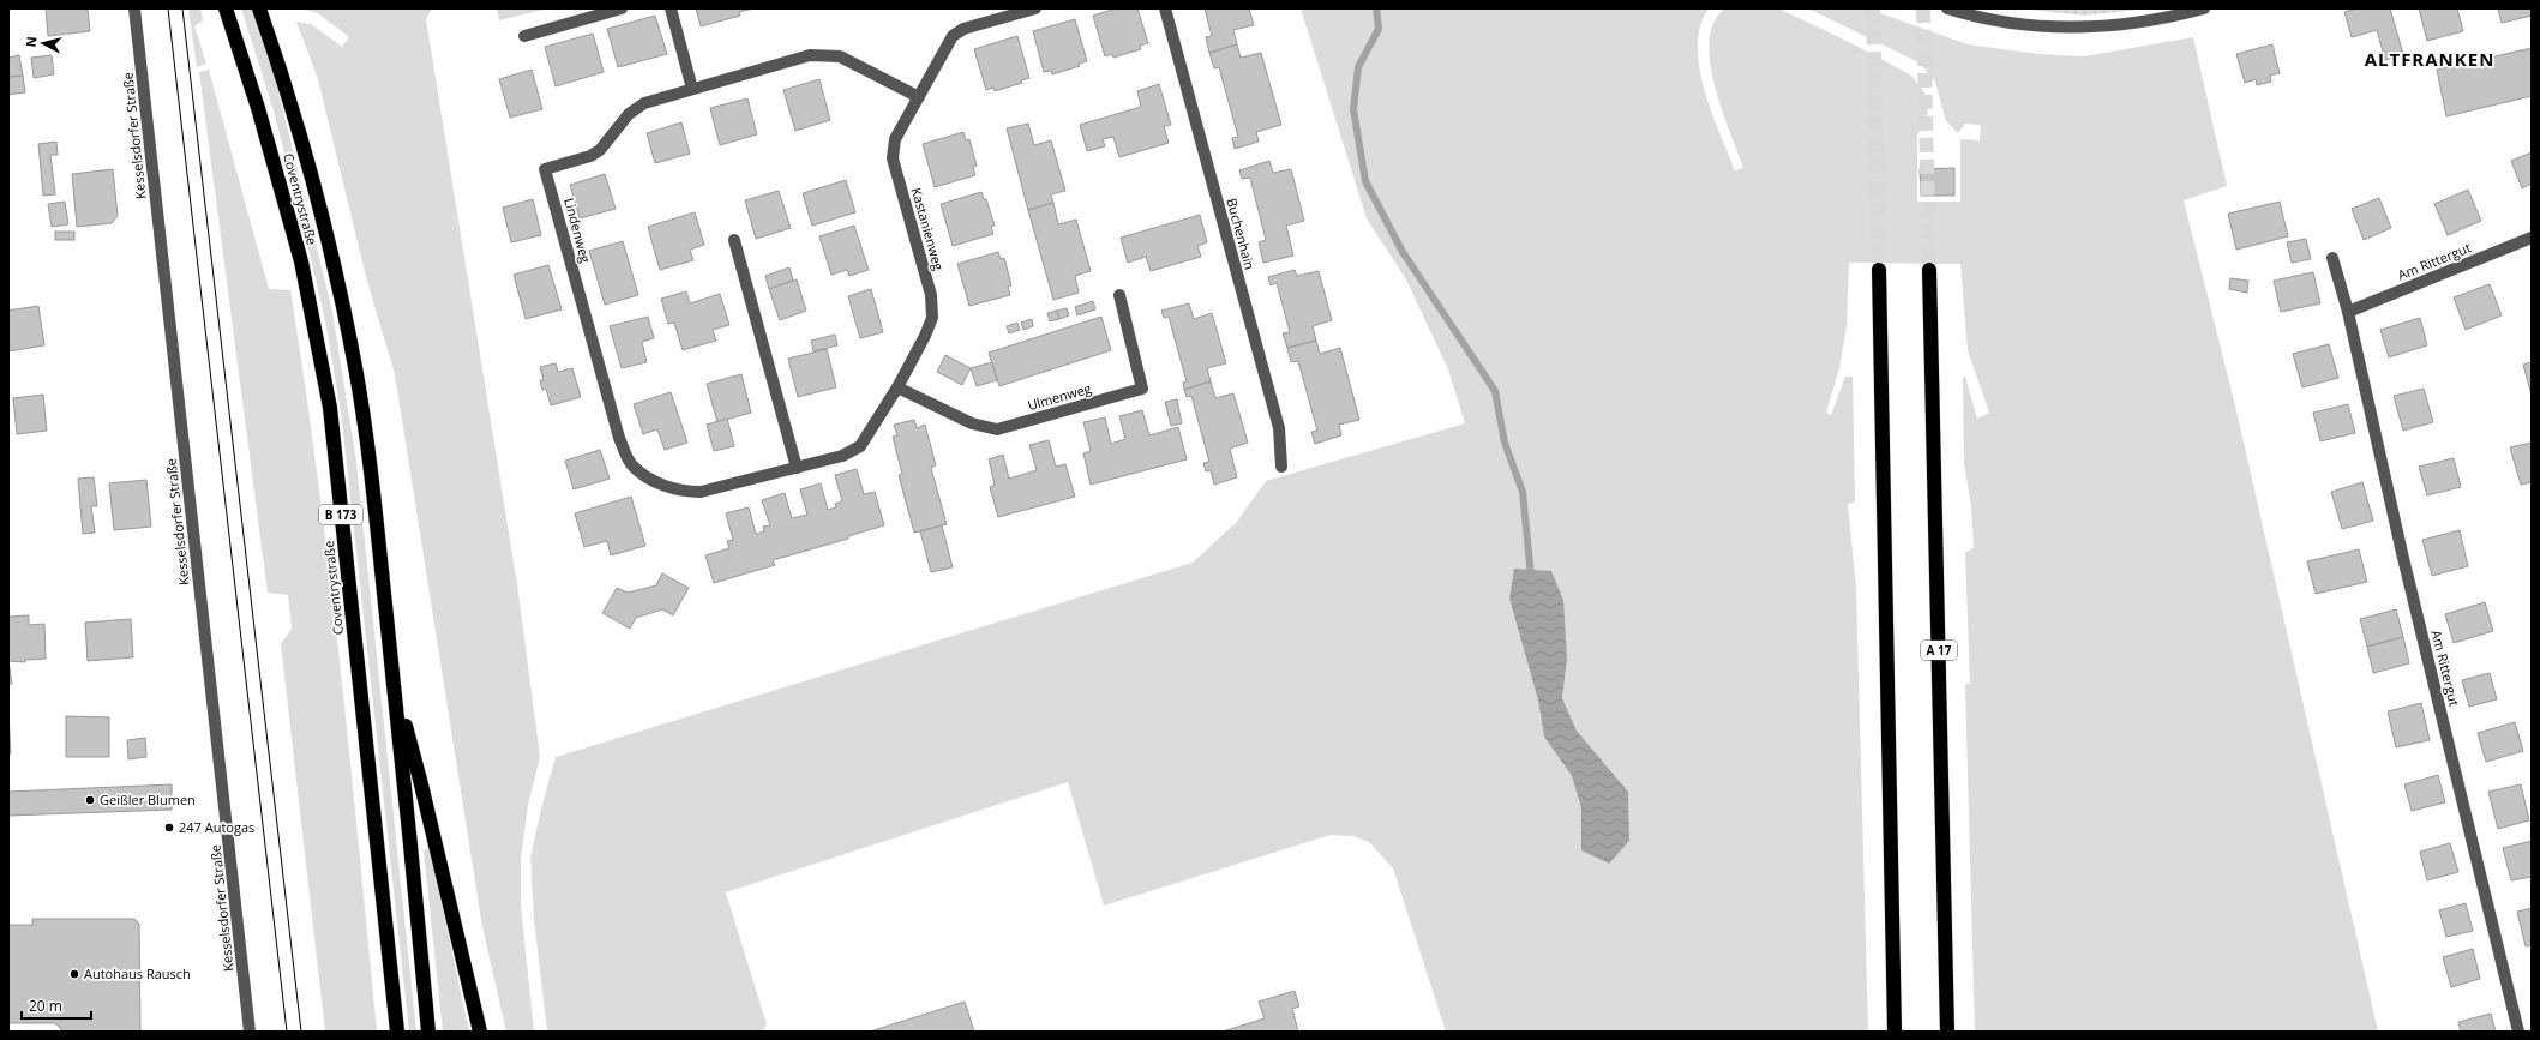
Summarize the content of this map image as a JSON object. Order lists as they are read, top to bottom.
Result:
{
  "streets": {
    "highway": ["Coventrystraße", "B 173", "A 17"],
    "street": [
      "Kesselsdorfer Straße",
      "Kastanienweg",
      "Lindenweg",
      "Buchenhain",
      "Am Rittergut",
      "Ulmenweg"
    ]
  },
  "crossings": [
    ["Kastanienweg", "Lindenweg"],
    ["Kastanienweg", "Ulmenweg"]
  ],
  "districts": ["ALTFRANKEN"],
  "places": ["Geißler Blumen", "247 Autogas", "Autohaus Rausch"],
  "scale_bar": "20 m",
  "north": "left"
}
